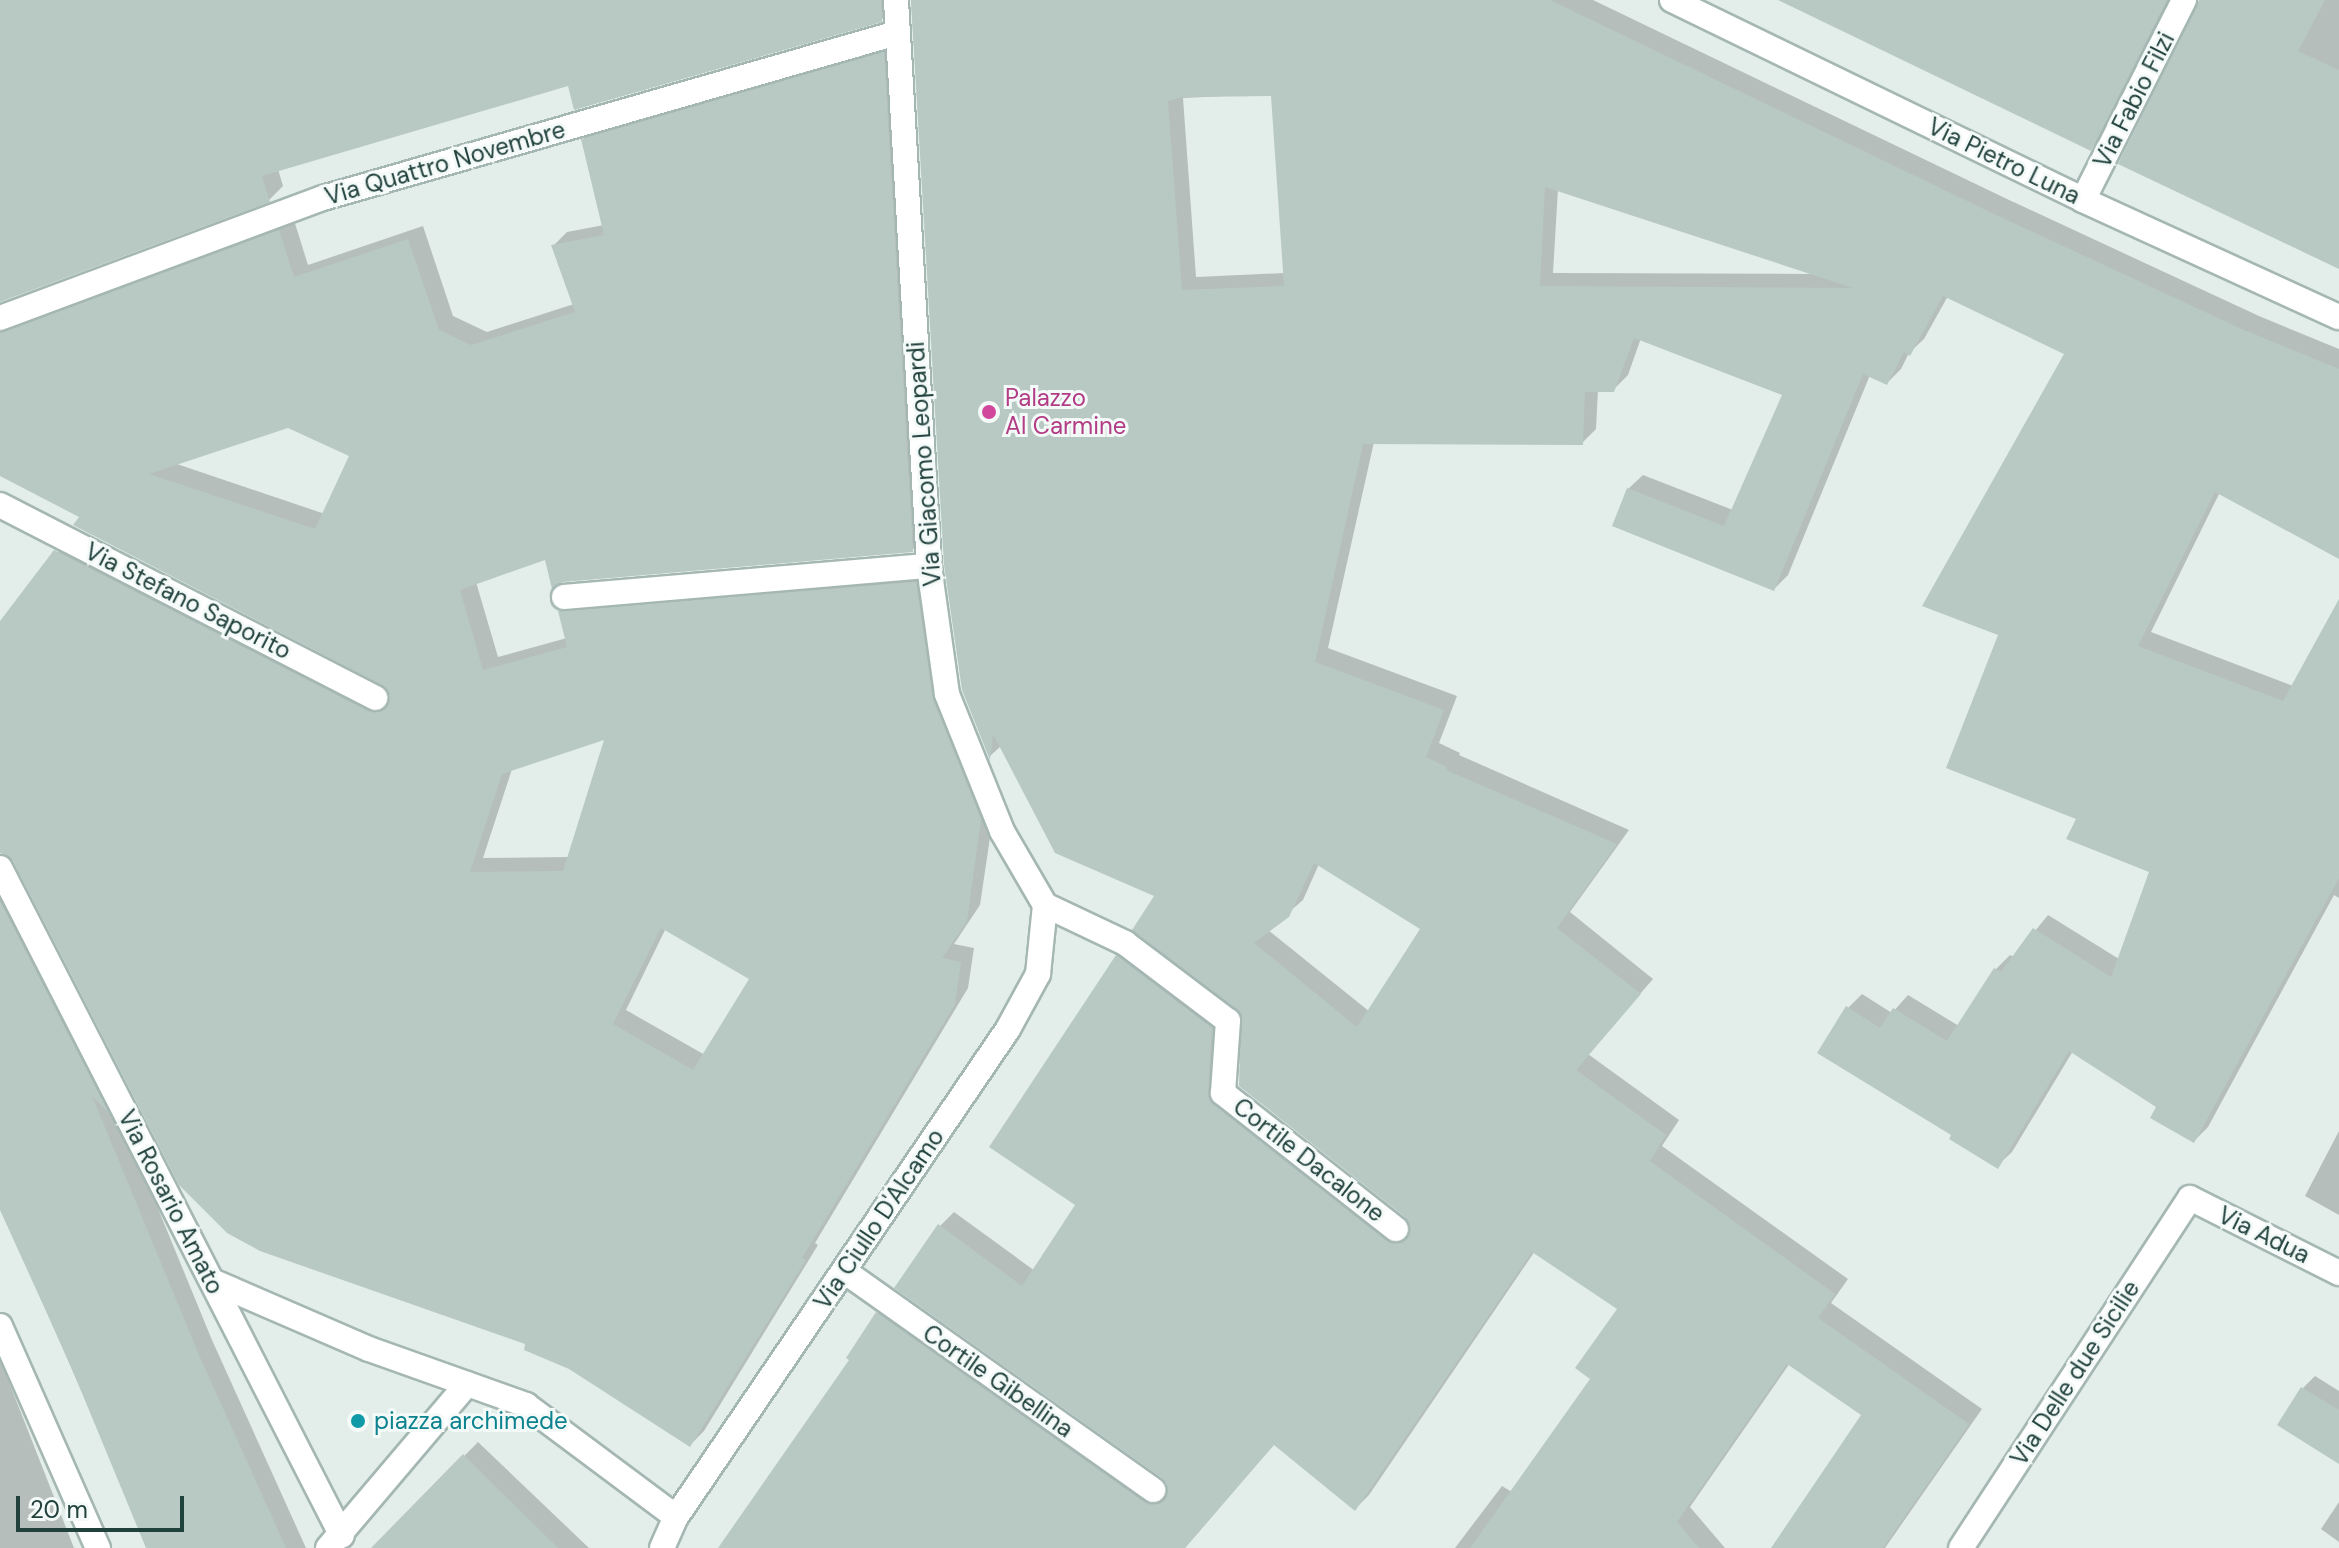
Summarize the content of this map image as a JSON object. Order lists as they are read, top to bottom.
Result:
{
  "streets": {
    "street": [
      "Via Fabio Filzi",
      "Via Pietro Luna",
      "Via Quattro Novembre",
      "Via Giacomo Leopardi",
      "Via Stefano Saporito",
      "Cortile Dacalone",
      "Via Rosario Amato",
      "Via Ciullo D'Alcamo",
      "Via Adua",
      "Via Delle due Sicilie",
      "Cortile Gibellina"
    ]
  },
  "crossings": [
    ["Via Fabio Filzi", "Via Pietro Luna"],
    ["Via Quattro Novembre", "Via Giacomo Leopardi"],
    ["Via Giacomo Leopardi", "Cortile Dacalone"],
    ["Via Giacomo Leopardi", "Via Ciullo D'Alcamo"],
    ["Cortile Dacalone", "Via Ciullo D'Alcamo"],
    ["Via Ciullo D'Alcamo", "Cortile Gibellina"],
    ["Via Adua", "Via Delle due Sicilie"]
  ],
  "places": ["Palazzo Al Carmine", "piazza archimede"],
  "scale_bar": "20 m"
}
